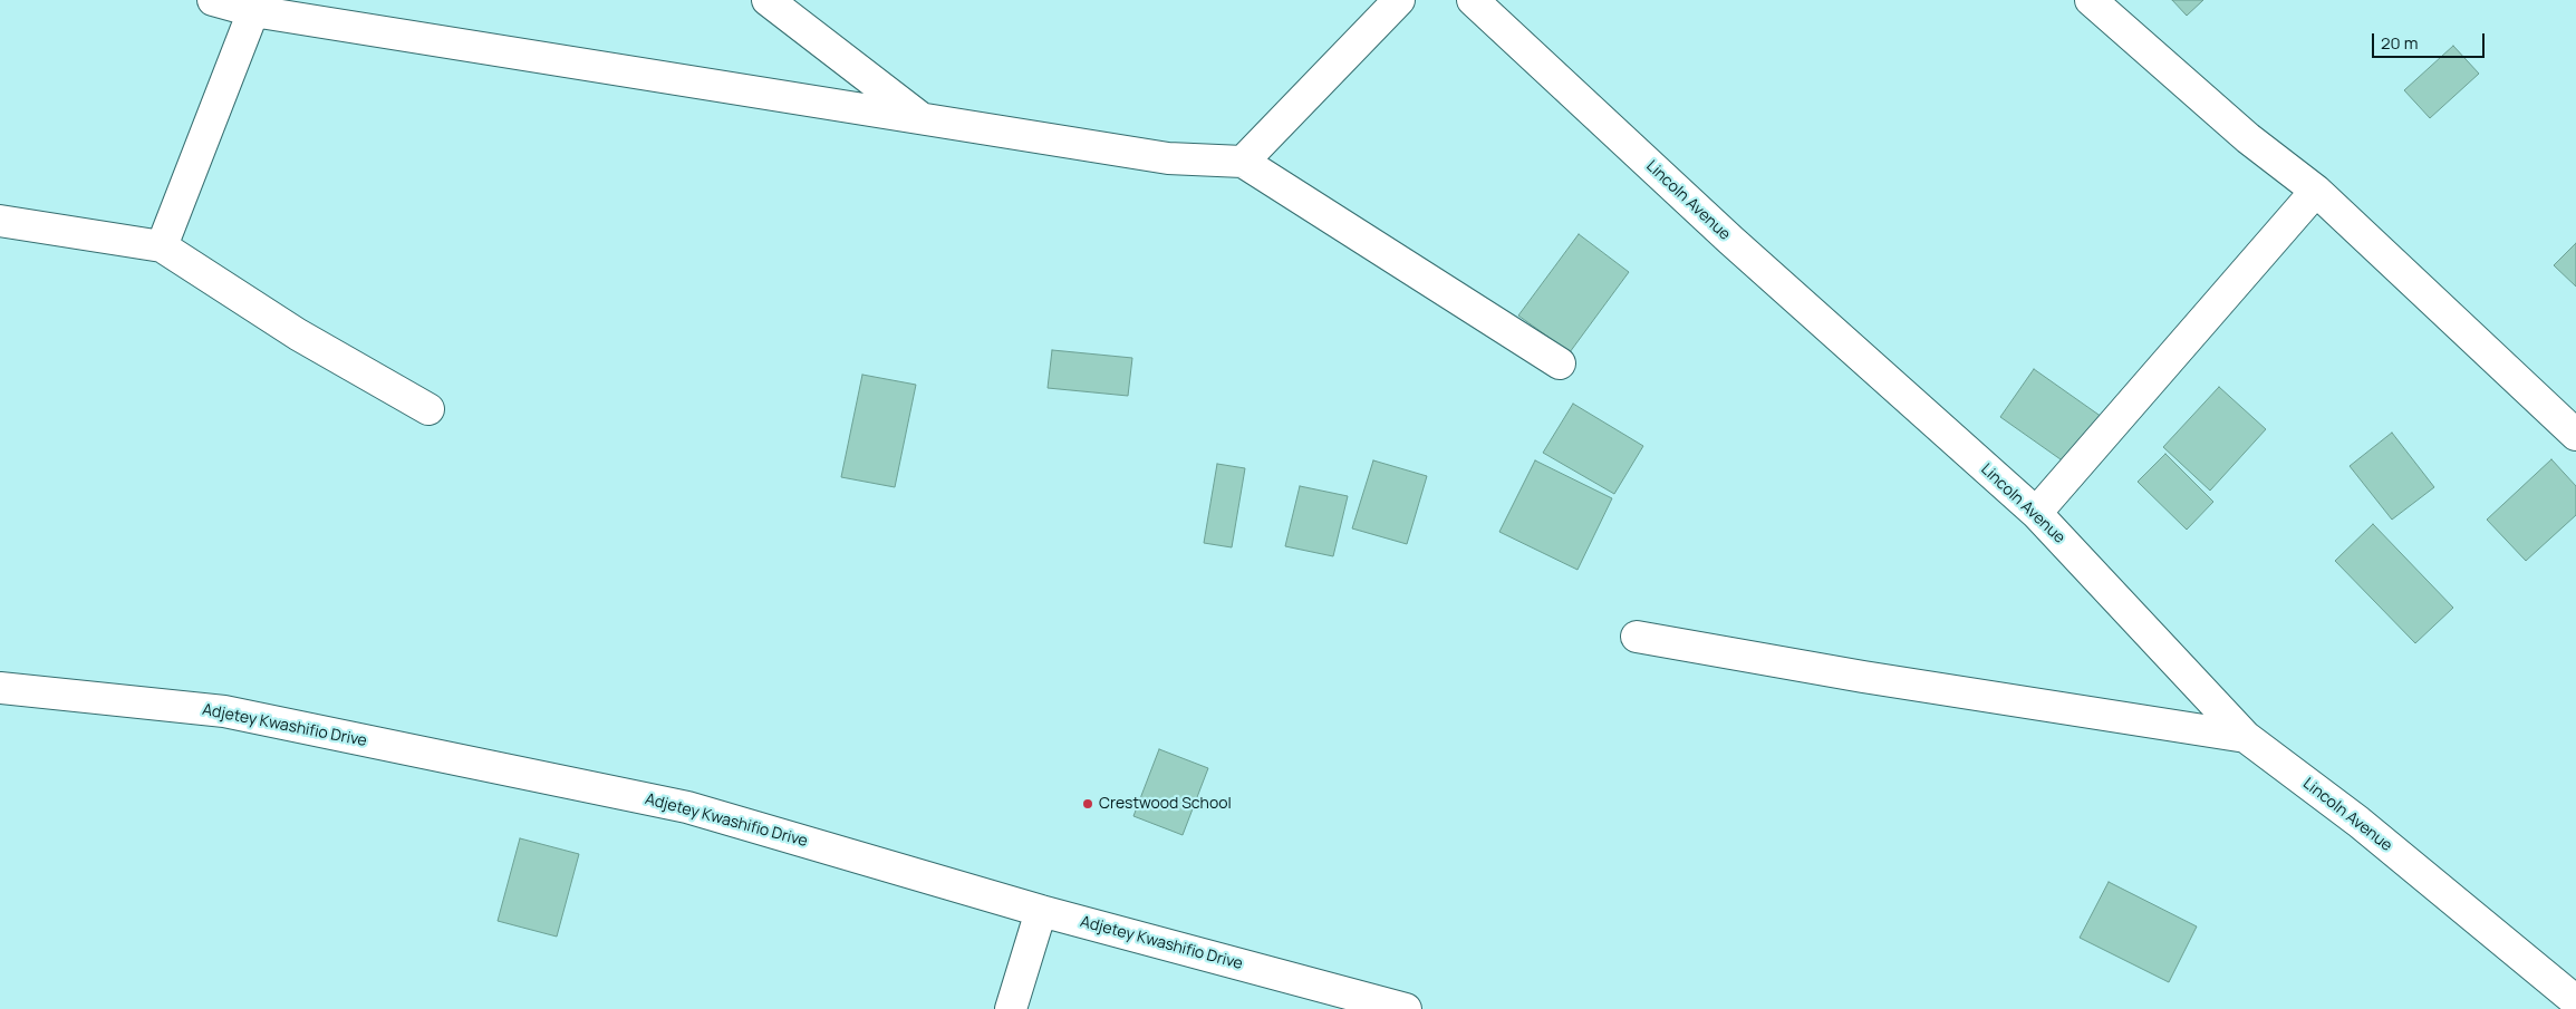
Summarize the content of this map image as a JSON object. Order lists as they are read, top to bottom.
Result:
{
  "streets": {
    "street": ["Lincoln Avenue", "Adjetey Kwashifio Drive"]
  },
  "places": ["Crestwood School"],
  "scale_bar": "20 m"
}
